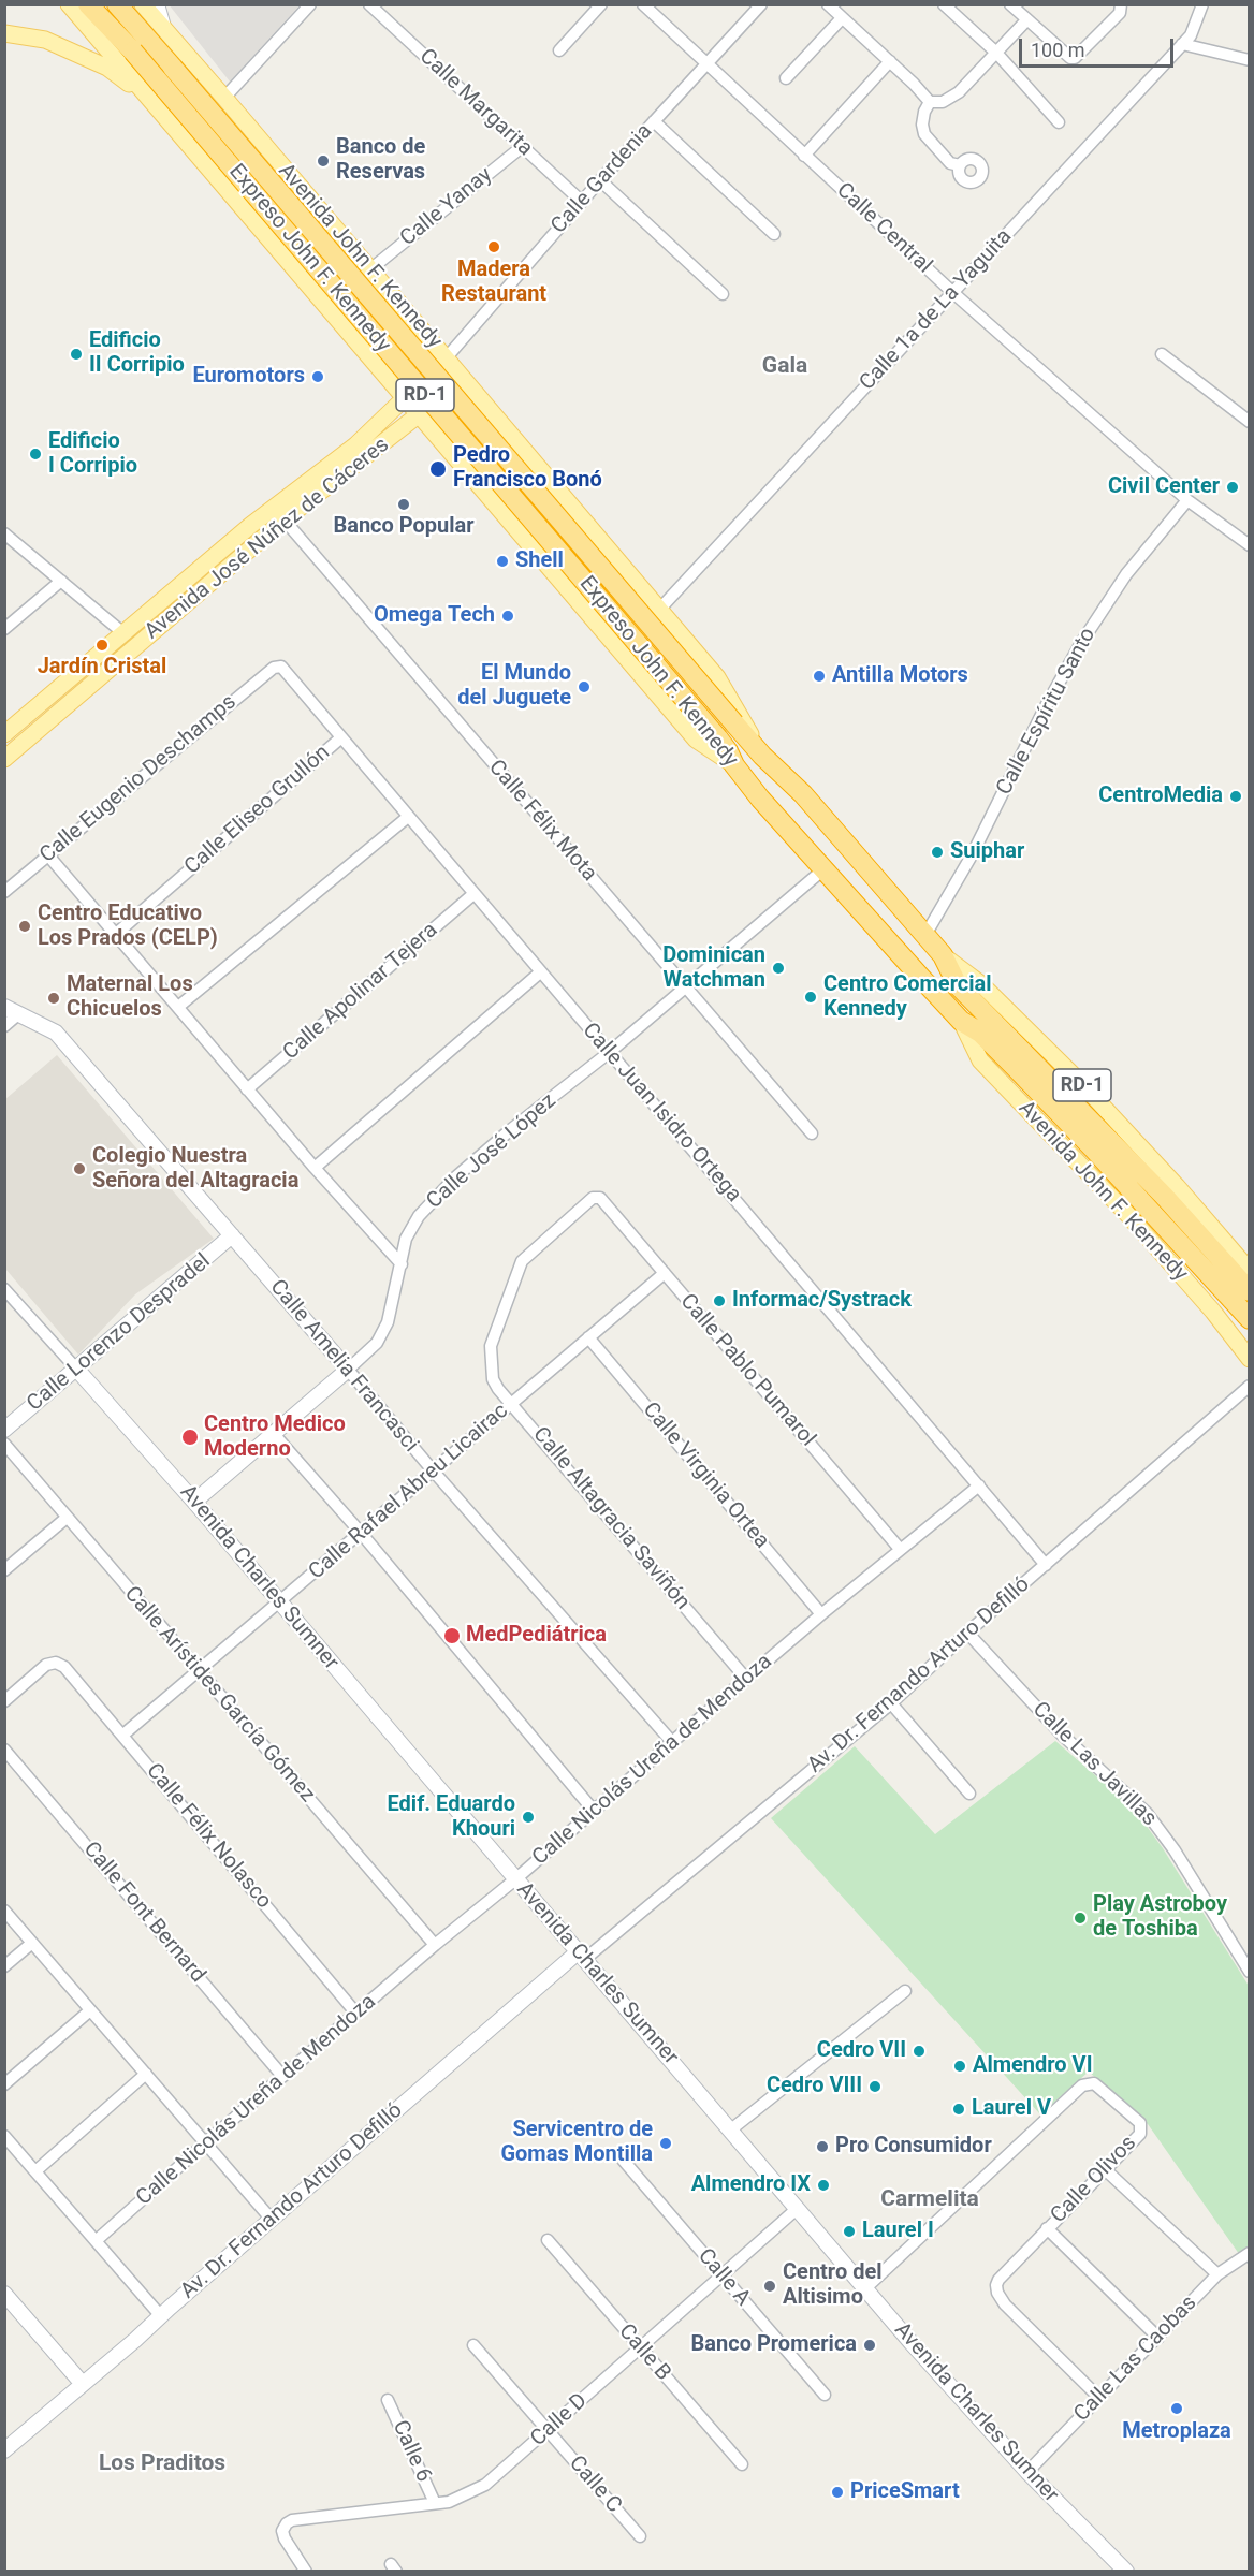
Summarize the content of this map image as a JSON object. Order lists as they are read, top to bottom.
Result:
{
  "streets": {
    "highway": ["Expreso John F. Kennedy", "RD-1"],
    "main road": ["Avenida John F. Kennedy", "Avenida José Núñez de Cáceres"],
    "street": [
      "Calle Margarita",
      "Calle Gardenia",
      "Calle Yanay",
      "Calle Central",
      "Calle 1a de La Yaguita",
      "Calle Espíritu Santo",
      "Calle Eugenio Deschamps",
      "Calle Eliseo Grullón",
      "Calle Félix Mota",
      "Calle Apolinar Tejera",
      "Calle Juan Isidro Ortega",
      "Calle José López",
      "Calle Lorenzo Despradel",
      "Calle Amelia Francasci",
      "Calle Pablo Pumarol",
      "Calle Virginia Ortea",
      "Calle Rafael Abreu Licairac",
      "Calle Altagracia Saviñón",
      "Avenida Charles Sumner",
      "Av. Dr. Fernando Arturo Defilló",
      "Calle Arístides García Gómez",
      "Calle Nicolás Ureña de Mendoza",
      "Calle Las Javillas",
      "Calle Félix Nolasco",
      "Calle Font Bernard",
      "Calle Olivos",
      "Calle A",
      "Calle B",
      "Calle Las Caobas",
      "Calle D",
      "Calle 6",
      "Calle C"
    ]
  },
  "crossings": [
    ["Calle Margarita", "Calle Gardenia"],
    ["Calle Margarita", "Calle Yanay"],
    ["Calle Gardenia", "Calle Central"],
    ["Calle Gardenia", "Avenida John F. Kennedy"],
    ["Calle Gardenia", "Avenida José Núñez de Cáceres"],
    ["Calle Yanay", "Avenida John F. Kennedy"],
    ["Calle Central", "Calle 1a de La Yaguita"],
    ["Calle Central", "Calle Espíritu Santo"],
    ["Avenida John F. Kennedy", "Expreso John F. Kennedy"],
    ["Avenida John F. Kennedy", "Calle 1a de La Yaguita"],
    ["Avenida John F. Kennedy", "Avenida José Núñez de Cáceres"],
    ["Expreso John F. Kennedy", "RD-1"],
    ["Expreso John F. Kennedy", "Calle Espíritu Santo"],
    ["Expreso John F. Kennedy", "Calle José López"],
    ["RD-1", "Avenida José Núñez de Cáceres"],
    ["Avenida José Núñez de Cáceres", "Calle Félix Mota"],
    ["Calle Eugenio Deschamps", "Calle Juan Isidro Ortega"],
    ["Calle Eliseo Grullón", "Calle Juan Isidro Ortega"],
    ["Calle Félix Mota", "Calle José López"],
    ["Calle Apolinar Tejera", "Calle Juan Isidro Ortega"],
    ["Calle Juan Isidro Ortega", "Calle José López"],
    ["Calle Juan Isidro Ortega", "Av. Dr. Fernando Arturo Defilló"],
    ["Calle Juan Isidro Ortega", "Calle Nicolás Ureña de Mendoza"],
    ["Calle José López", "Calle Amelia Francasci"],
    ["Calle José López", "Avenida Charles Sumner"],
    ["Calle Lorenzo Despradel", "Calle Amelia Francasci"],
    ["Calle Lorenzo Despradel", "Avenida Charles Sumner"],
    ["Calle Amelia Francasci", "Calle Rafael Abreu Licairac"],
    ["Calle Amelia Francasci", "Calle Nicolás Ureña de Mendoza"],
    ["Calle Pablo Pumarol", "Calle Rafael Abreu Licairac"],
    ["Calle Pablo Pumarol", "Calle Altagracia Saviñón"],
    ["Calle Pablo Pumarol", "Calle Nicolás Ureña de Mendoza"],
    ["Calle Virginia Ortea", "Calle Rafael Abreu Licairac"],
    ["Calle Virginia Ortea", "Calle Nicolás Ureña de Mendoza"],
    ["Calle Rafael Abreu Licairac", "Calle Altagracia Saviñón"],
    ["Calle Rafael Abreu Licairac", "Avenida Charles Sumner"],
    ["Calle Rafael Abreu Licairac", "Calle Arístides García Gómez"],
    ["Calle Rafael Abreu Licairac", "Calle Félix Nolasco"],
    ["Calle Altagracia Saviñón", "Calle Nicolás Ureña de Mendoza"],
    ["Avenida Charles Sumner", "Av. Dr. Fernando Arturo Defilló"],
    ["Avenida Charles Sumner", "Calle Nicolás Ureña de Mendoza"],
    ["Avenida Charles Sumner", "Calle Olivos"],
    ["Avenida Charles Sumner", "Calle Las Caobas"],
    ["Avenida Charles Sumner", "Calle D"],
    ["Av. Dr. Fernando Arturo Defilló", "Calle Las Javillas"],
    ["Calle Arístides García Gómez", "Calle Nicolás Ureña de Mendoza"],
    ["Calle Nicolás Ureña de Mendoza", "Calle Félix Nolasco"],
    ["Calle Nicolás Ureña de Mendoza", "Calle Font Bernard"],
    ["Calle Olivos", "Calle Las Caobas"],
    ["Calle A", "Calle D"],
    ["Calle B", "Calle D"],
    ["Calle D", "Calle 6"],
    ["Calle D", "Calle C"]
  ],
  "districts": ["Gala", "Carmelita", "Los Praditos"],
  "places": [
    "Banco de Reservas",
    "Madera Restaurant",
    "Edificio II Corripio",
    "Euromotors",
    "Edificio I Corripio",
    "Pedro Francisco Bonó",
    "Civil Center",
    "Banco Popular",
    "Shell",
    "Omega Tech",
    "Jardín Cristal",
    "Antilla Motors",
    "El Mundo del Juguete",
    "CentroMedia",
    "Suiphar",
    "Centro Educativo Los Prados (CELP)",
    "Dominican Watchman",
    "Centro Comercial Kennedy",
    "Maternal Los Chicuelos",
    "Colegio Nuestra Señora del Altagracia",
    "Informac/Systrack",
    "Centro Medico Moderno",
    "MedPediátrica",
    "Edif. Eduardo Khouri",
    "Play Astroboy de Toshiba",
    "Cedro VII",
    "Almendro VI",
    "Cedro VIII",
    "Laurel V",
    "Servicentro de Gomas Montilla",
    "Pro Consumidor",
    "Almendro IX",
    "Laurel I",
    "Centro del Altisimo",
    "Banco Promerica",
    "Metroplaza",
    "PriceSmart"
  ],
  "scale_bar": "100 m"
}
